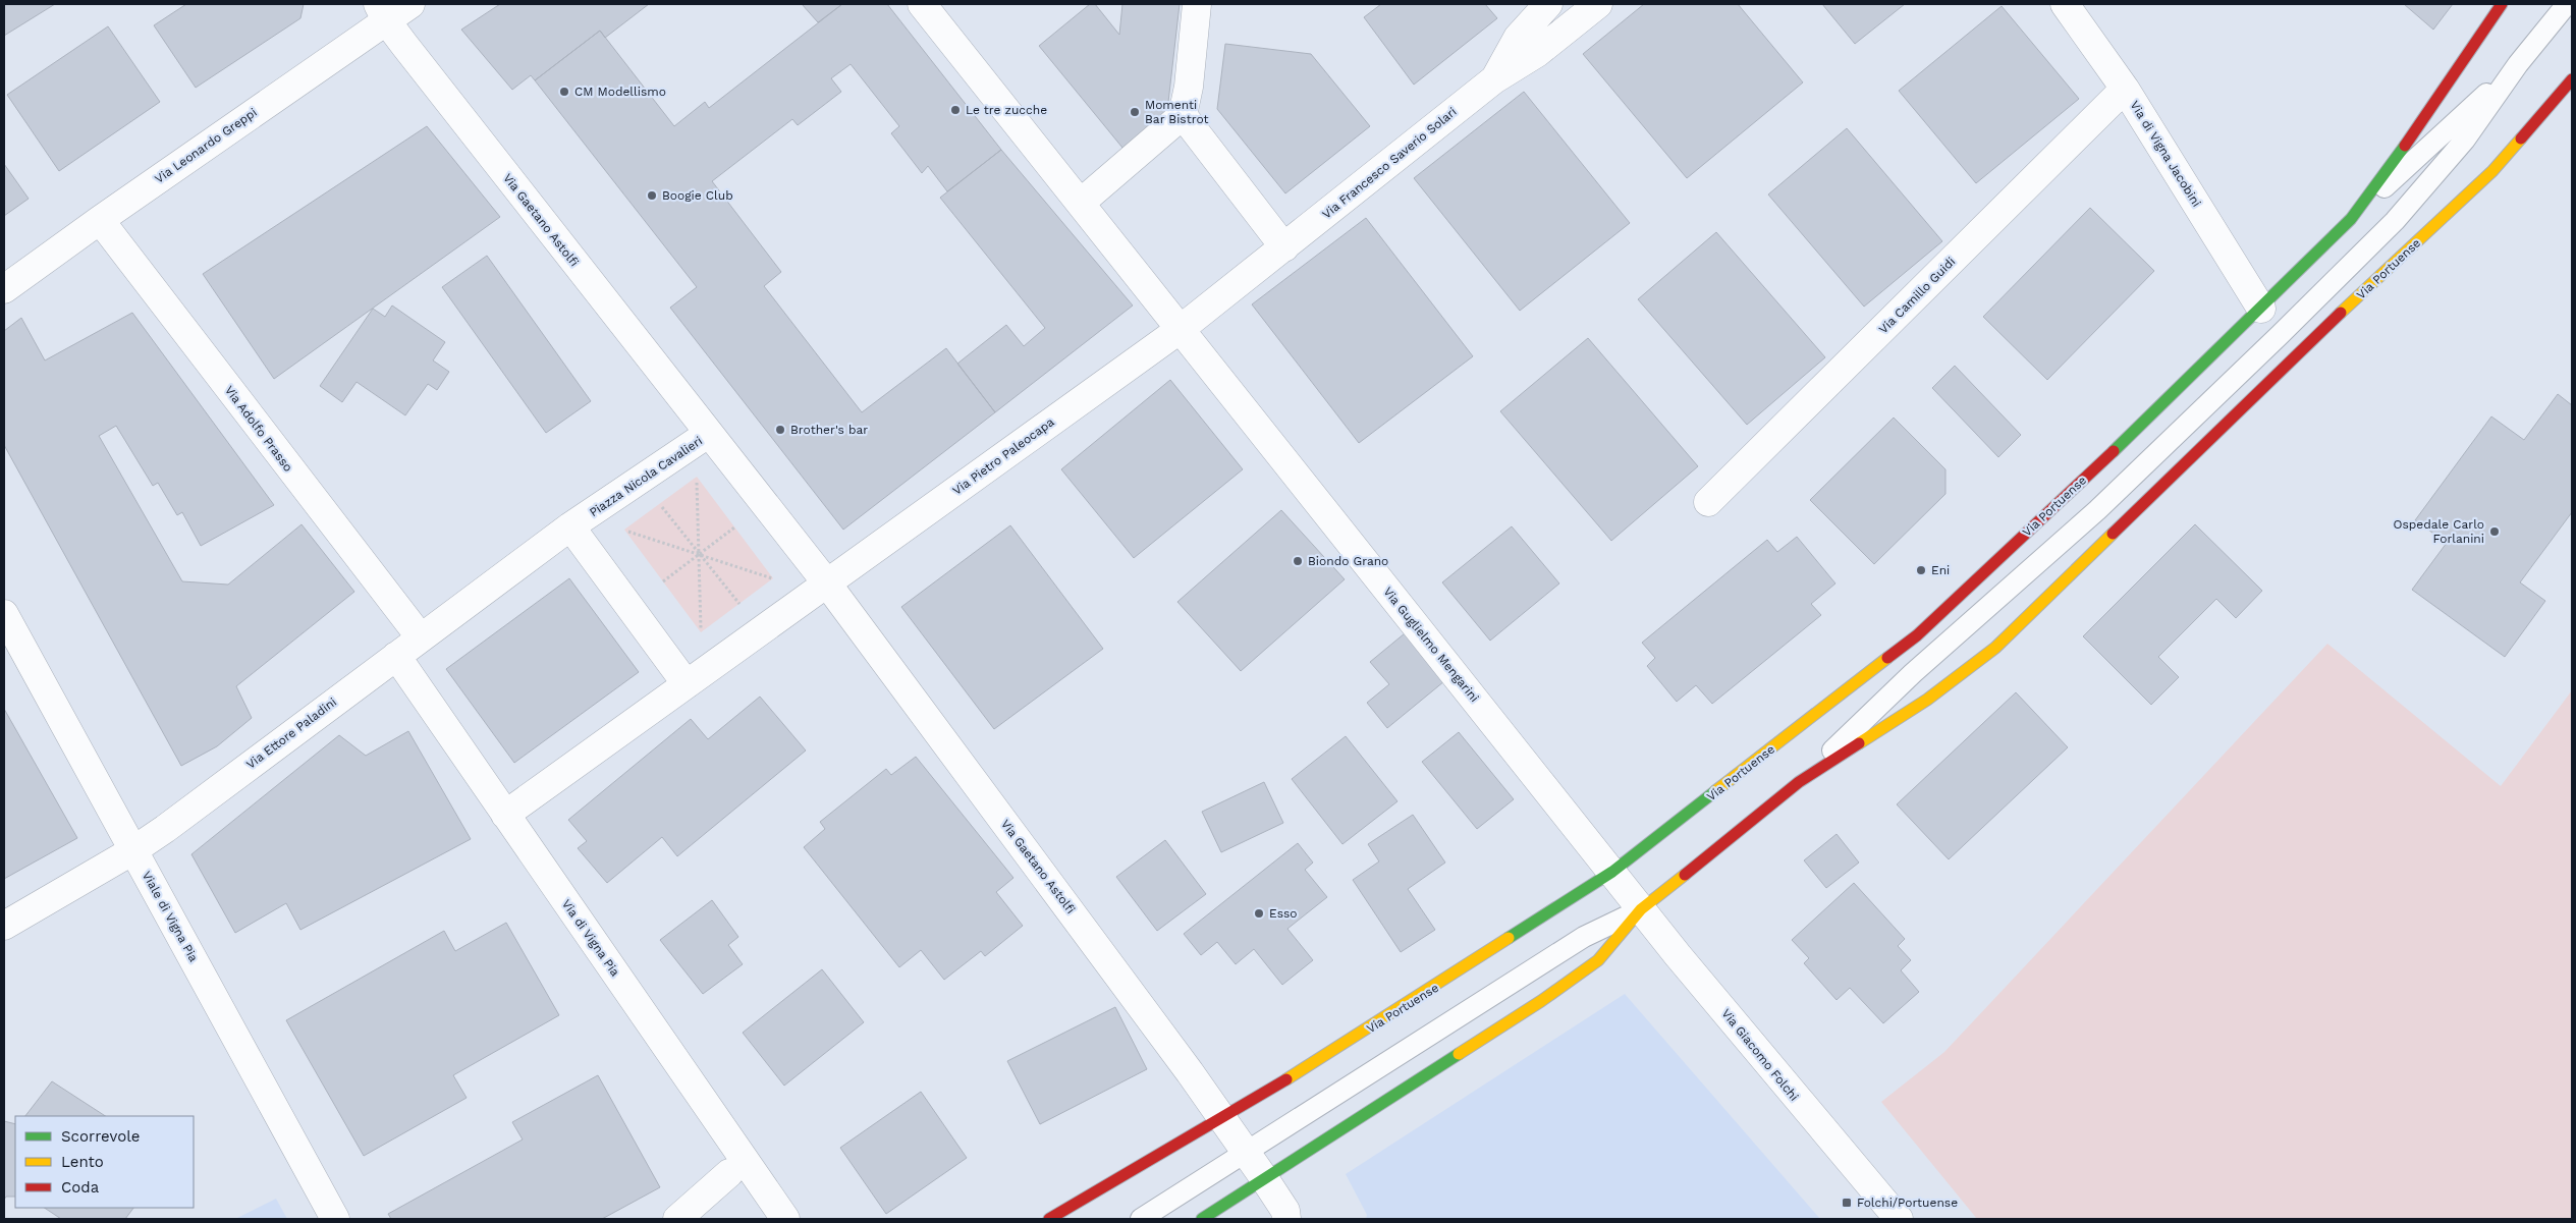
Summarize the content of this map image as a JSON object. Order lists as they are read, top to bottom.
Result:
{
  "streets": {
    "main road": ["Via Portuense"],
    "street": [
      "Via Leonardo Greppi",
      "Via di Vigna Jacobini",
      "Via Francesco Saverio Solari",
      "Via Gaetano Astolfi",
      "Via Camillo Guidi",
      "Via Adolfo Prasso",
      "Via Pietro Paleocapa",
      "Piazza Nicola Cavalieri",
      "Via Guglielmo Mengarini",
      "Via Ettore Paladini",
      "Viale di Vigna Pia",
      "Via di Vigna Pia",
      "Via Giacomo Folchi"
    ]
  },
  "crossings": [
    ["Via Leonardo Greppi", "Via Gaetano Astolfi"],
    ["Via Leonardo Greppi", "Via Adolfo Prasso"],
    ["Via di Vigna Jacobini", "Via Portuense"],
    ["Via di Vigna Jacobini", "Via Camillo Guidi"],
    ["Via Francesco Saverio Solari", "Via Pietro Paleocapa"],
    ["Via Francesco Saverio Solari", "Via Guglielmo Mengarini"],
    ["Via Gaetano Astolfi", "Via Portuense"],
    ["Via Gaetano Astolfi", "Via Pietro Paleocapa"],
    ["Via Gaetano Astolfi", "Piazza Nicola Cavalieri"],
    ["Via Portuense", "Via Guglielmo Mengarini"],
    ["Via Portuense", "Via Giacomo Folchi"],
    ["Via Adolfo Prasso", "Via Ettore Paladini"],
    ["Via Pietro Paleocapa", "Piazza Nicola Cavalieri"],
    ["Via Pietro Paleocapa", "Via Guglielmo Mengarini"],
    ["Piazza Nicola Cavalieri", "Via Ettore Paladini"],
    ["Via Guglielmo Mengarini", "Via Giacomo Folchi"],
    ["Via Ettore Paladini", "Viale di Vigna Pia"],
    ["Via Ettore Paladini", "Via di Vigna Pia"]
  ],
  "places": {
    "other": [
      "CM Modellismo",
      "Le tre zucche",
      "Momenti Bar Bistrot",
      "Boogie Club",
      "Brother's bar",
      "Ospedale Carlo Forlanini",
      "Biondo Grano",
      "Eni",
      "Esso"
    ],
    "transit": ["Folchi/Portuense"]
  },
  "legend": ["Scorrevole", "Lento", "Coda"]
}
